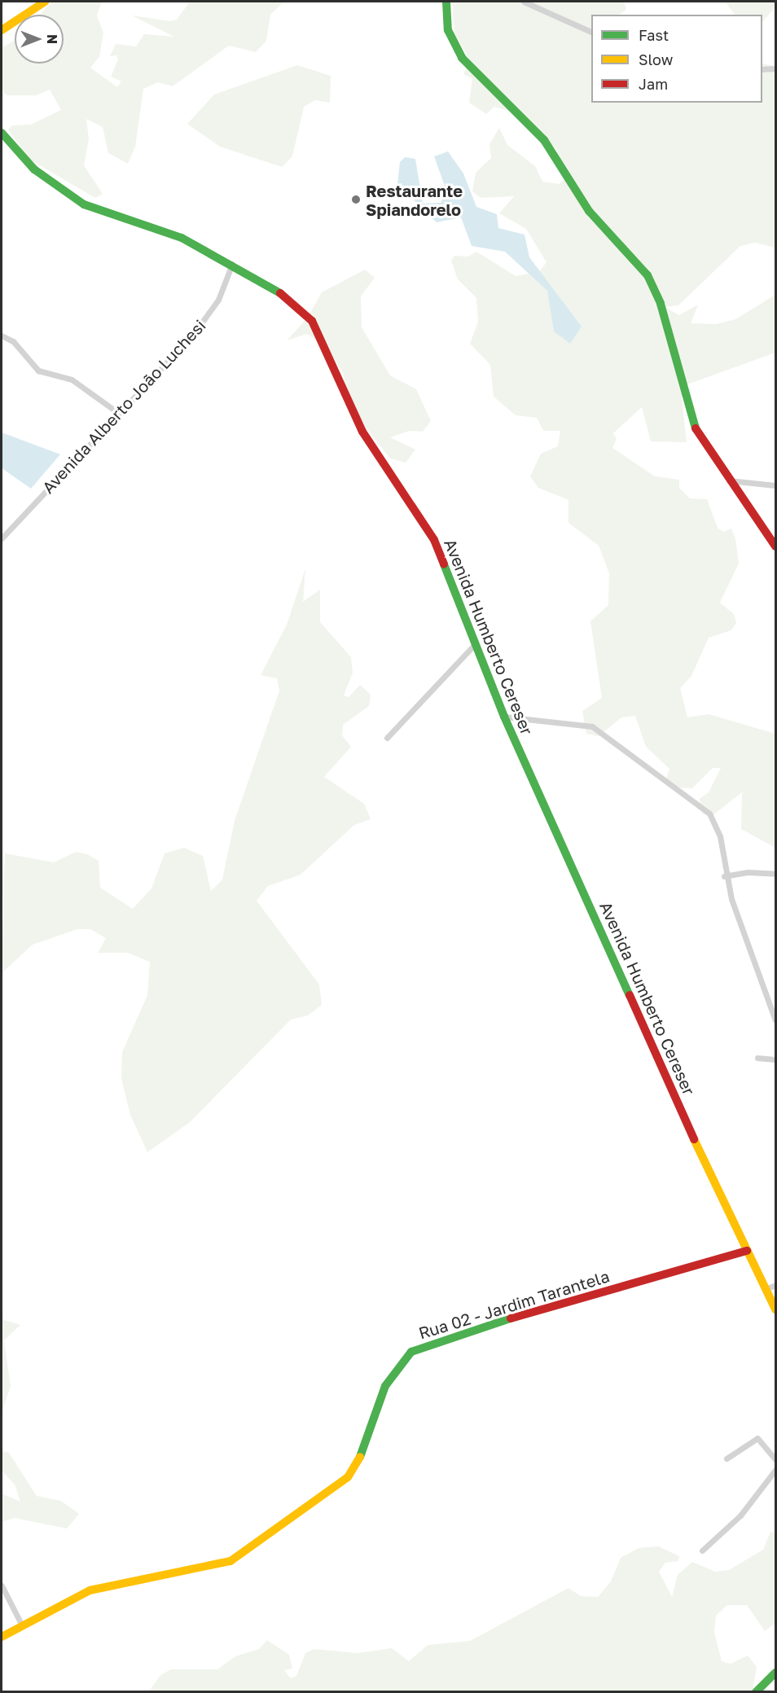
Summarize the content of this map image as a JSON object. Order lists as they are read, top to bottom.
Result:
{
  "streets": {
    "main road": ["Avenida Humberto Cereser", "Rua 02 - Jardim Tarantela"],
    "street": ["Avenida Alberto João Luchesi"]
  },
  "crossings": [
    ["Avenida Alberto João Luchesi", "Avenida Humberto Cereser"],
    ["Avenida Humberto Cereser", "Rua 02 - Jardim Tarantela"]
  ],
  "places": ["Restaurante Spiandorelo"],
  "legend": ["Fast", "Slow", "Jam"],
  "north": "right"
}
